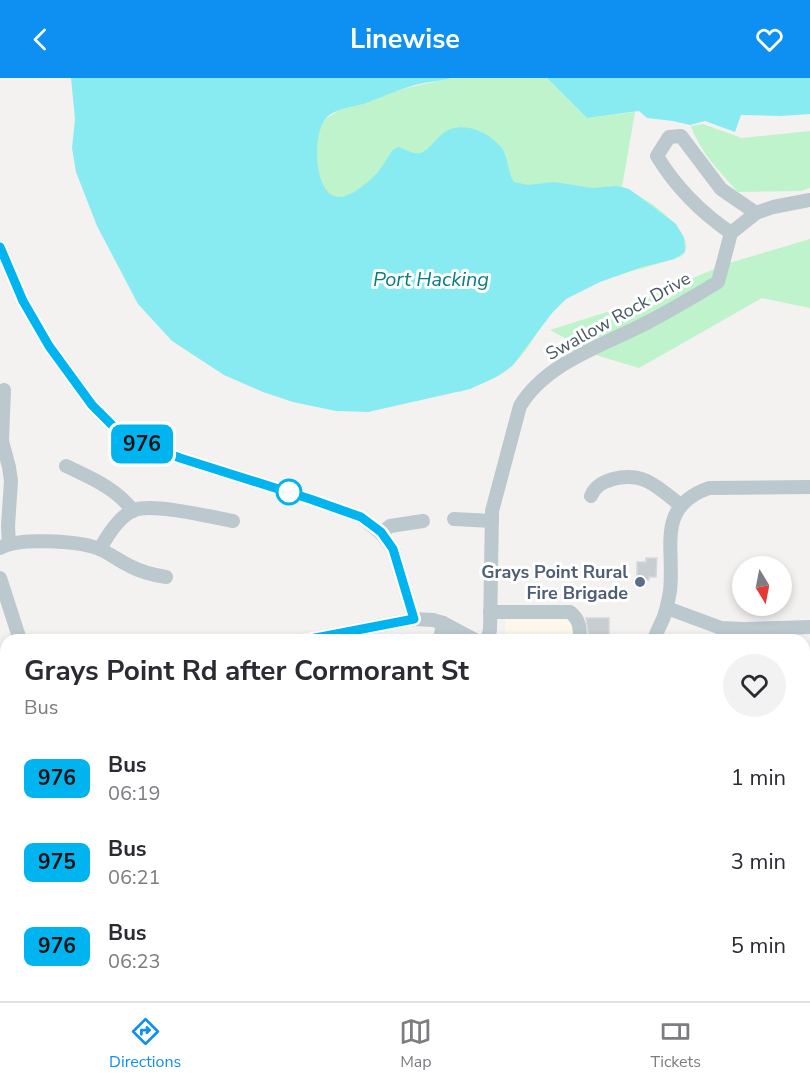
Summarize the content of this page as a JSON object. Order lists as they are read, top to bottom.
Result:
{
  "streets": {
    "street": ["Swallow Rock Drive"]
  },
  "water": ["Port Hacking"],
  "places": ["Grays Point Rural Fire Brigade"],
  "lines": ["bus line 976"],
  "north": "bottom",
  "page": {
    "header": "Linewise",
    "on_map": "976",
    "heading": ["Grays Point Rd after Cormorant St", "Bus"],
    "list": [
      {
        "mark": "976",
        "name": "Bus",
        "note": "06:19",
        "value": "1 min"
      },
      {
        "mark": "975",
        "name": "Bus",
        "note": "06:21",
        "value": "3 min"
      },
      {
        "mark": "976",
        "name": "Bus",
        "note": "06:23",
        "value": "5 min"
      }
    ],
    "tabs": ["Directions", "Map", "Tickets"]
  }
}
